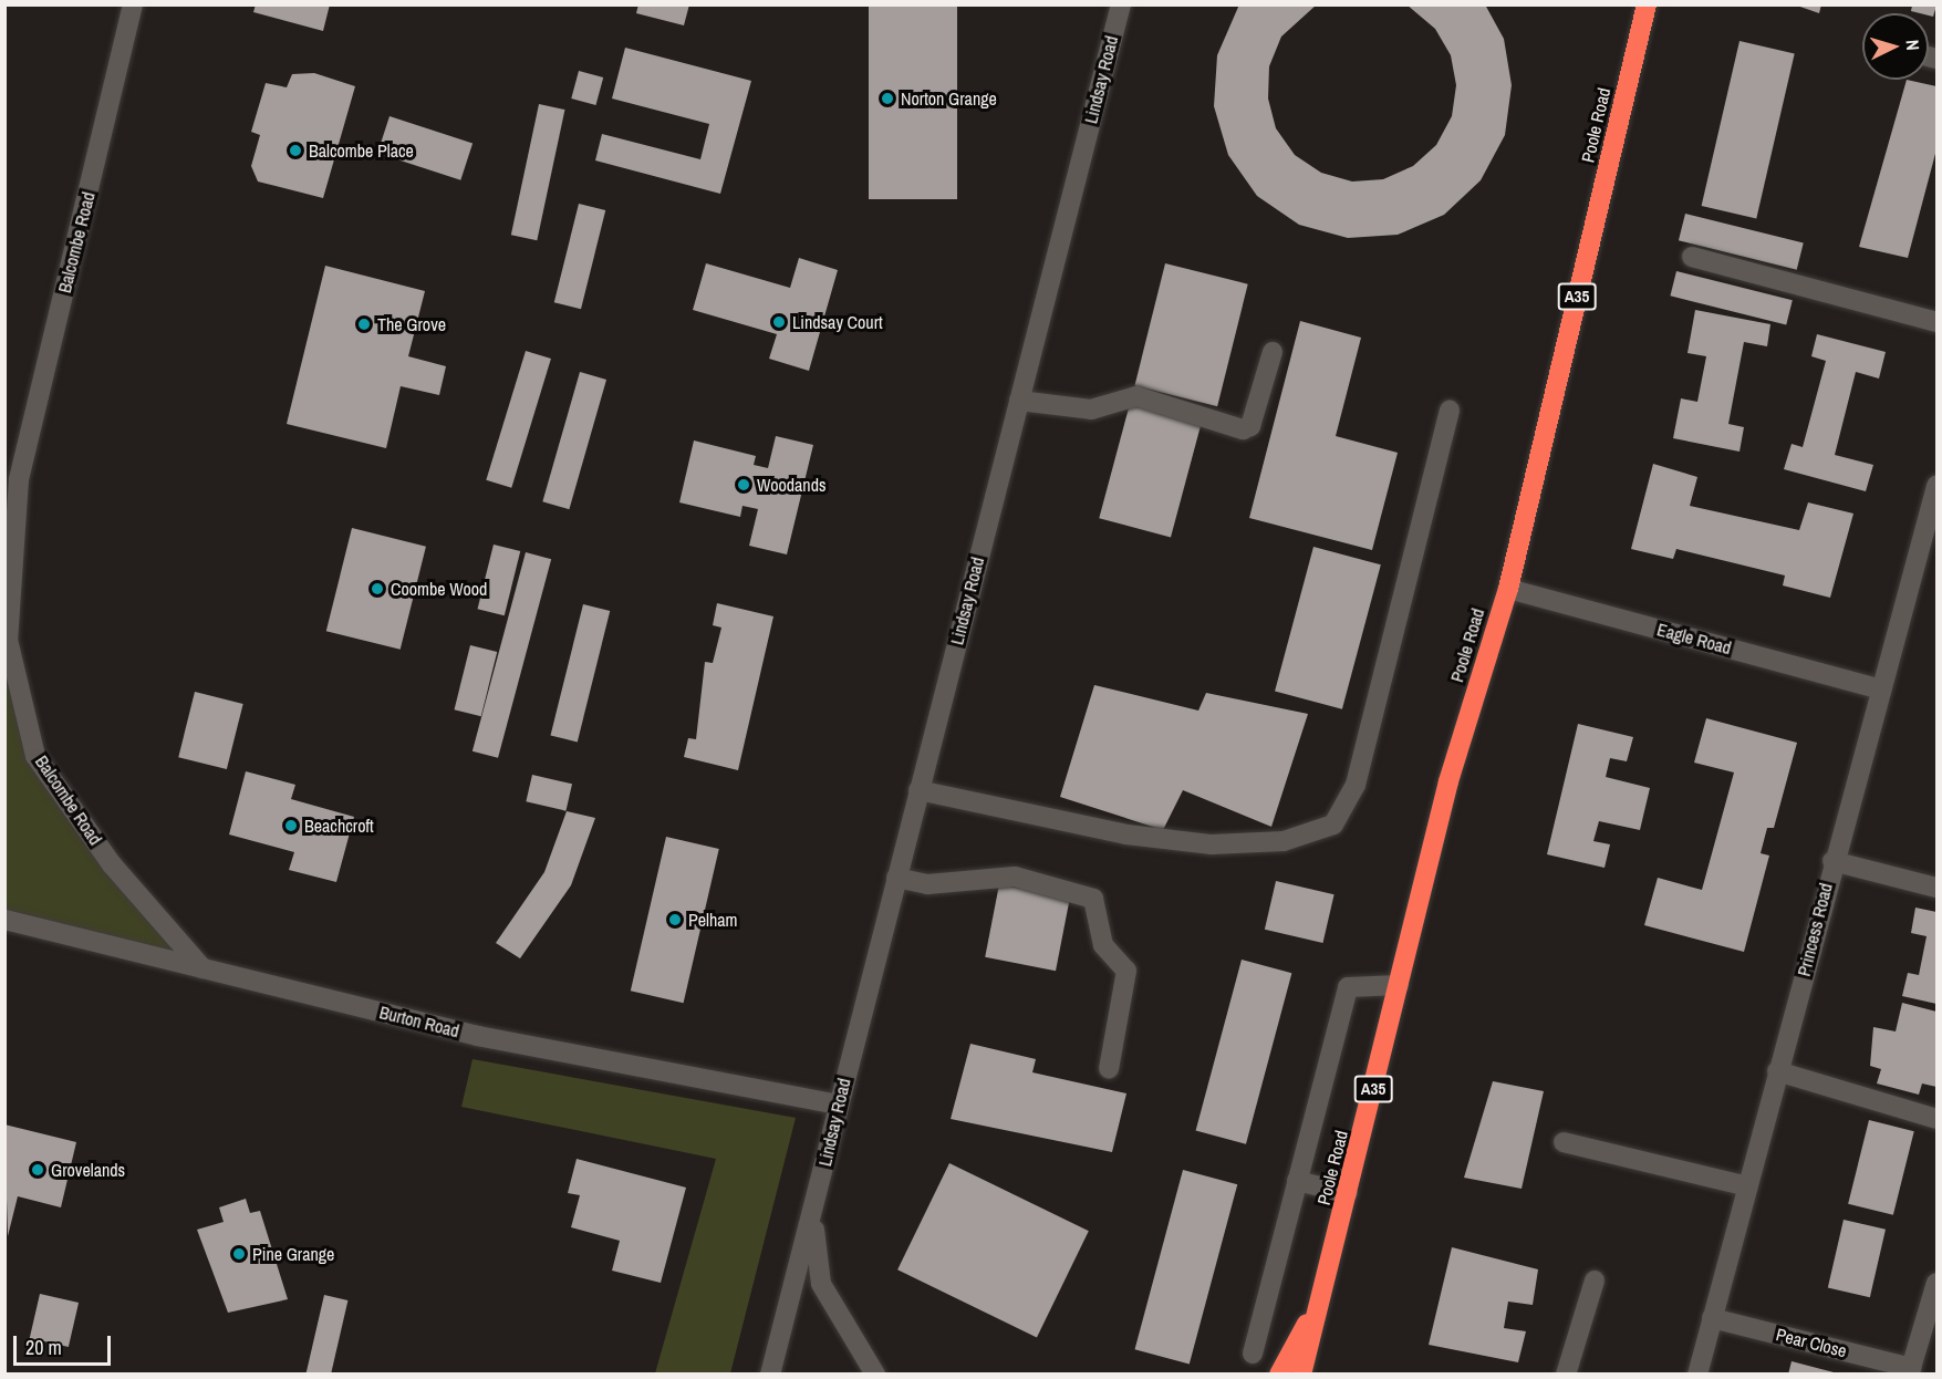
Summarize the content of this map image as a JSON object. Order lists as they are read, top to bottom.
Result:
{
  "streets": {
    "highway": ["Poole Road", "A35"],
    "street": [
      "Lindsay Road",
      "Balcombe Road",
      "Eagle Road",
      "Princess Road",
      "Burton Road",
      "Pear Close"
    ]
  },
  "crossings": [
    ["Lindsay Road", "Burton Road"],
    ["Poole Road", "Eagle Road"],
    ["Balcombe Road", "Burton Road"],
    ["Eagle Road", "Princess Road"],
    ["Princess Road", "Pear Close"]
  ],
  "places": [
    "Norton Grange",
    "Balcombe Place",
    "Lindsay Court",
    "The Grove",
    "Woodands",
    "Coombe Wood",
    "Beachcroft",
    "Pelham",
    "Grovelands",
    "Pine Grange"
  ],
  "scale_bar": "20 m",
  "north": "right"
}
